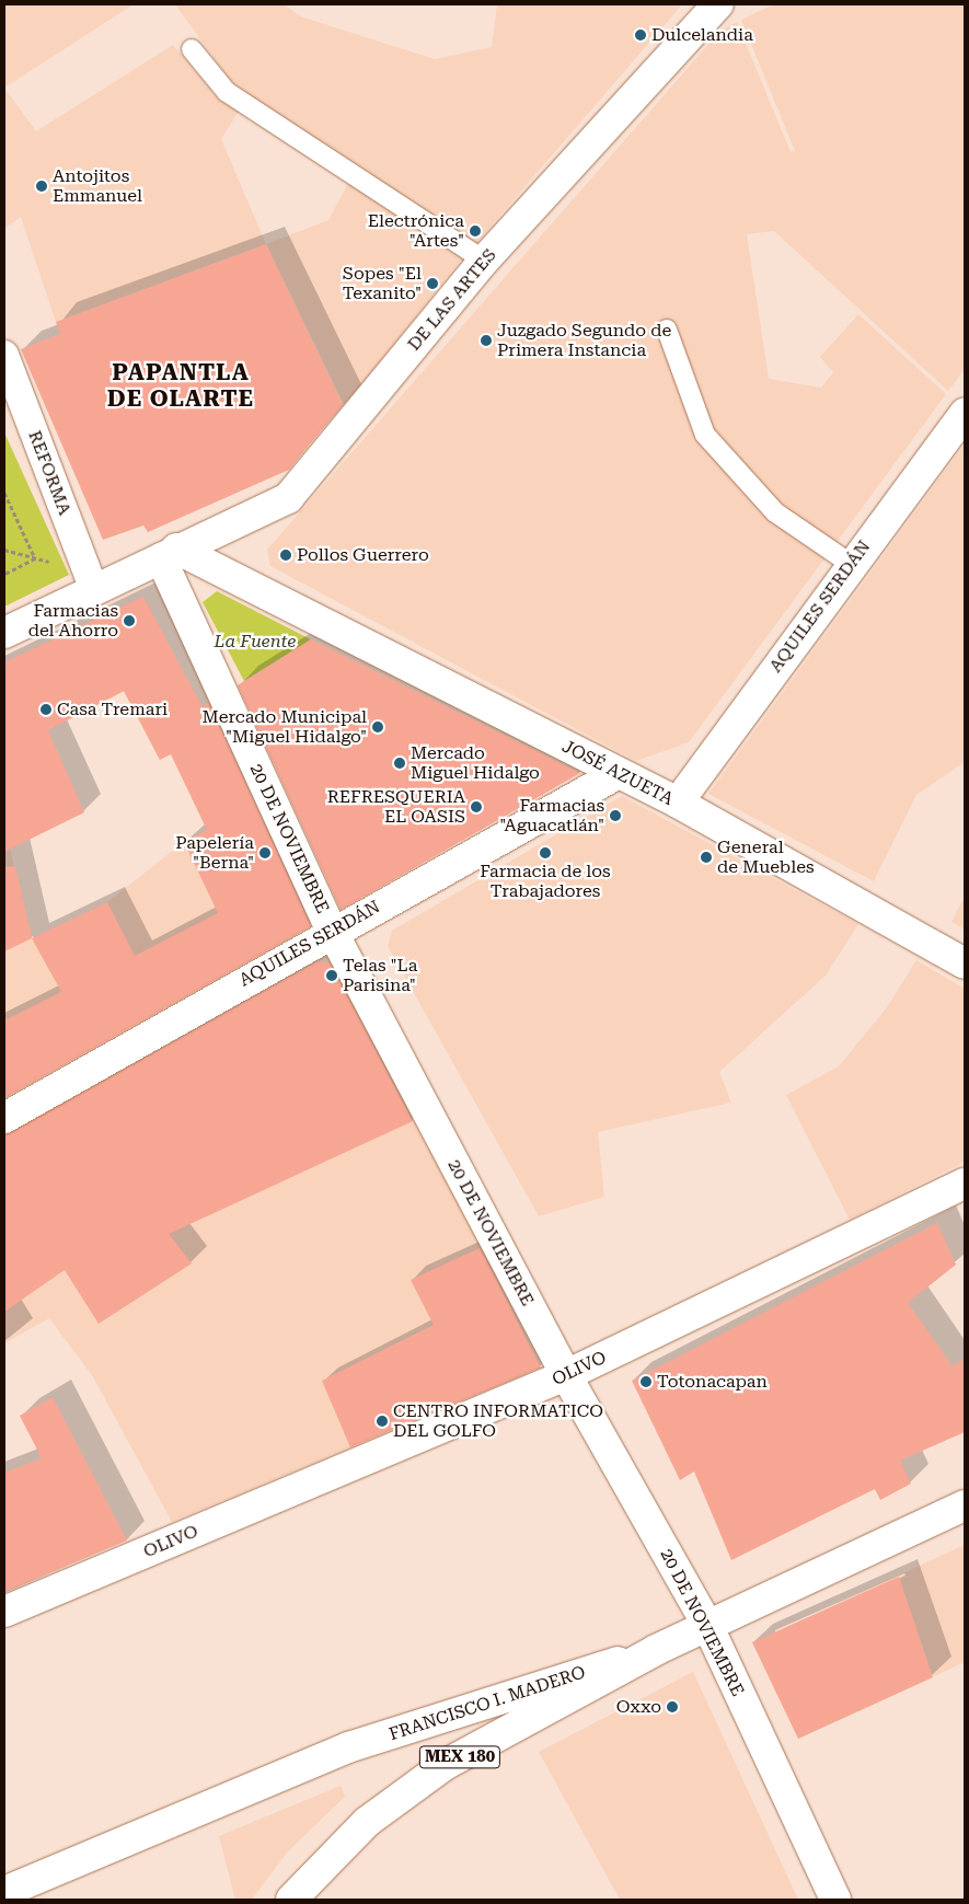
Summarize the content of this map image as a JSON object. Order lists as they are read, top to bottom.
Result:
{
  "streets": {
    "street": [
      "DE LAS ARTES",
      "REFORMA",
      "AQUILES SERDÁN",
      "JOSÉ AZUETA",
      "20 DE NOVIEMBRE",
      "OLIVO",
      "FRANCISCO I. MADERO",
      "MEX 180"
    ]
  },
  "crossings": [
    ["DE LAS ARTES", "REFORMA"],
    ["DE LAS ARTES", "JOSÉ AZUETA"],
    ["DE LAS ARTES", "20 DE NOVIEMBRE"],
    ["AQUILES SERDÁN", "JOSÉ AZUETA"],
    ["AQUILES SERDÁN", "20 DE NOVIEMBRE"],
    ["JOSÉ AZUETA", "20 DE NOVIEMBRE"],
    ["20 DE NOVIEMBRE", "OLIVO"],
    ["20 DE NOVIEMBRE", "FRANCISCO I. MADERO"],
    ["FRANCISCO I. MADERO", "MEX 180"]
  ],
  "districts": ["PAPANTLA DE OLARTE"],
  "parks": ["La Fuente"],
  "places": [
    "Dulcelandia",
    "Antojitos Emmanuel",
    "Electrónica \"Artes\"",
    "Sopes \"El Texanito\"",
    "Juzgado Segundo de Primera Instancia",
    "Pollos Guerrero",
    "Farmacias del Ahorro",
    "Casa Tremari",
    "Mercado Municipal \"Miguel Hidalgo\"",
    "Mercado Miguel Hidalgo",
    "REFRESQUERIA EL OASIS",
    "Farmacias \"Aguacatlán\"",
    "Papelería \"Berna\"",
    "Farmacia de los Trabajadores",
    "General de Muebles",
    "Telas \"La Parisina\"",
    "Totonacapan",
    "CENTRO INFORMATICO DEL GOLFO",
    "Oxxo"
  ]
}
